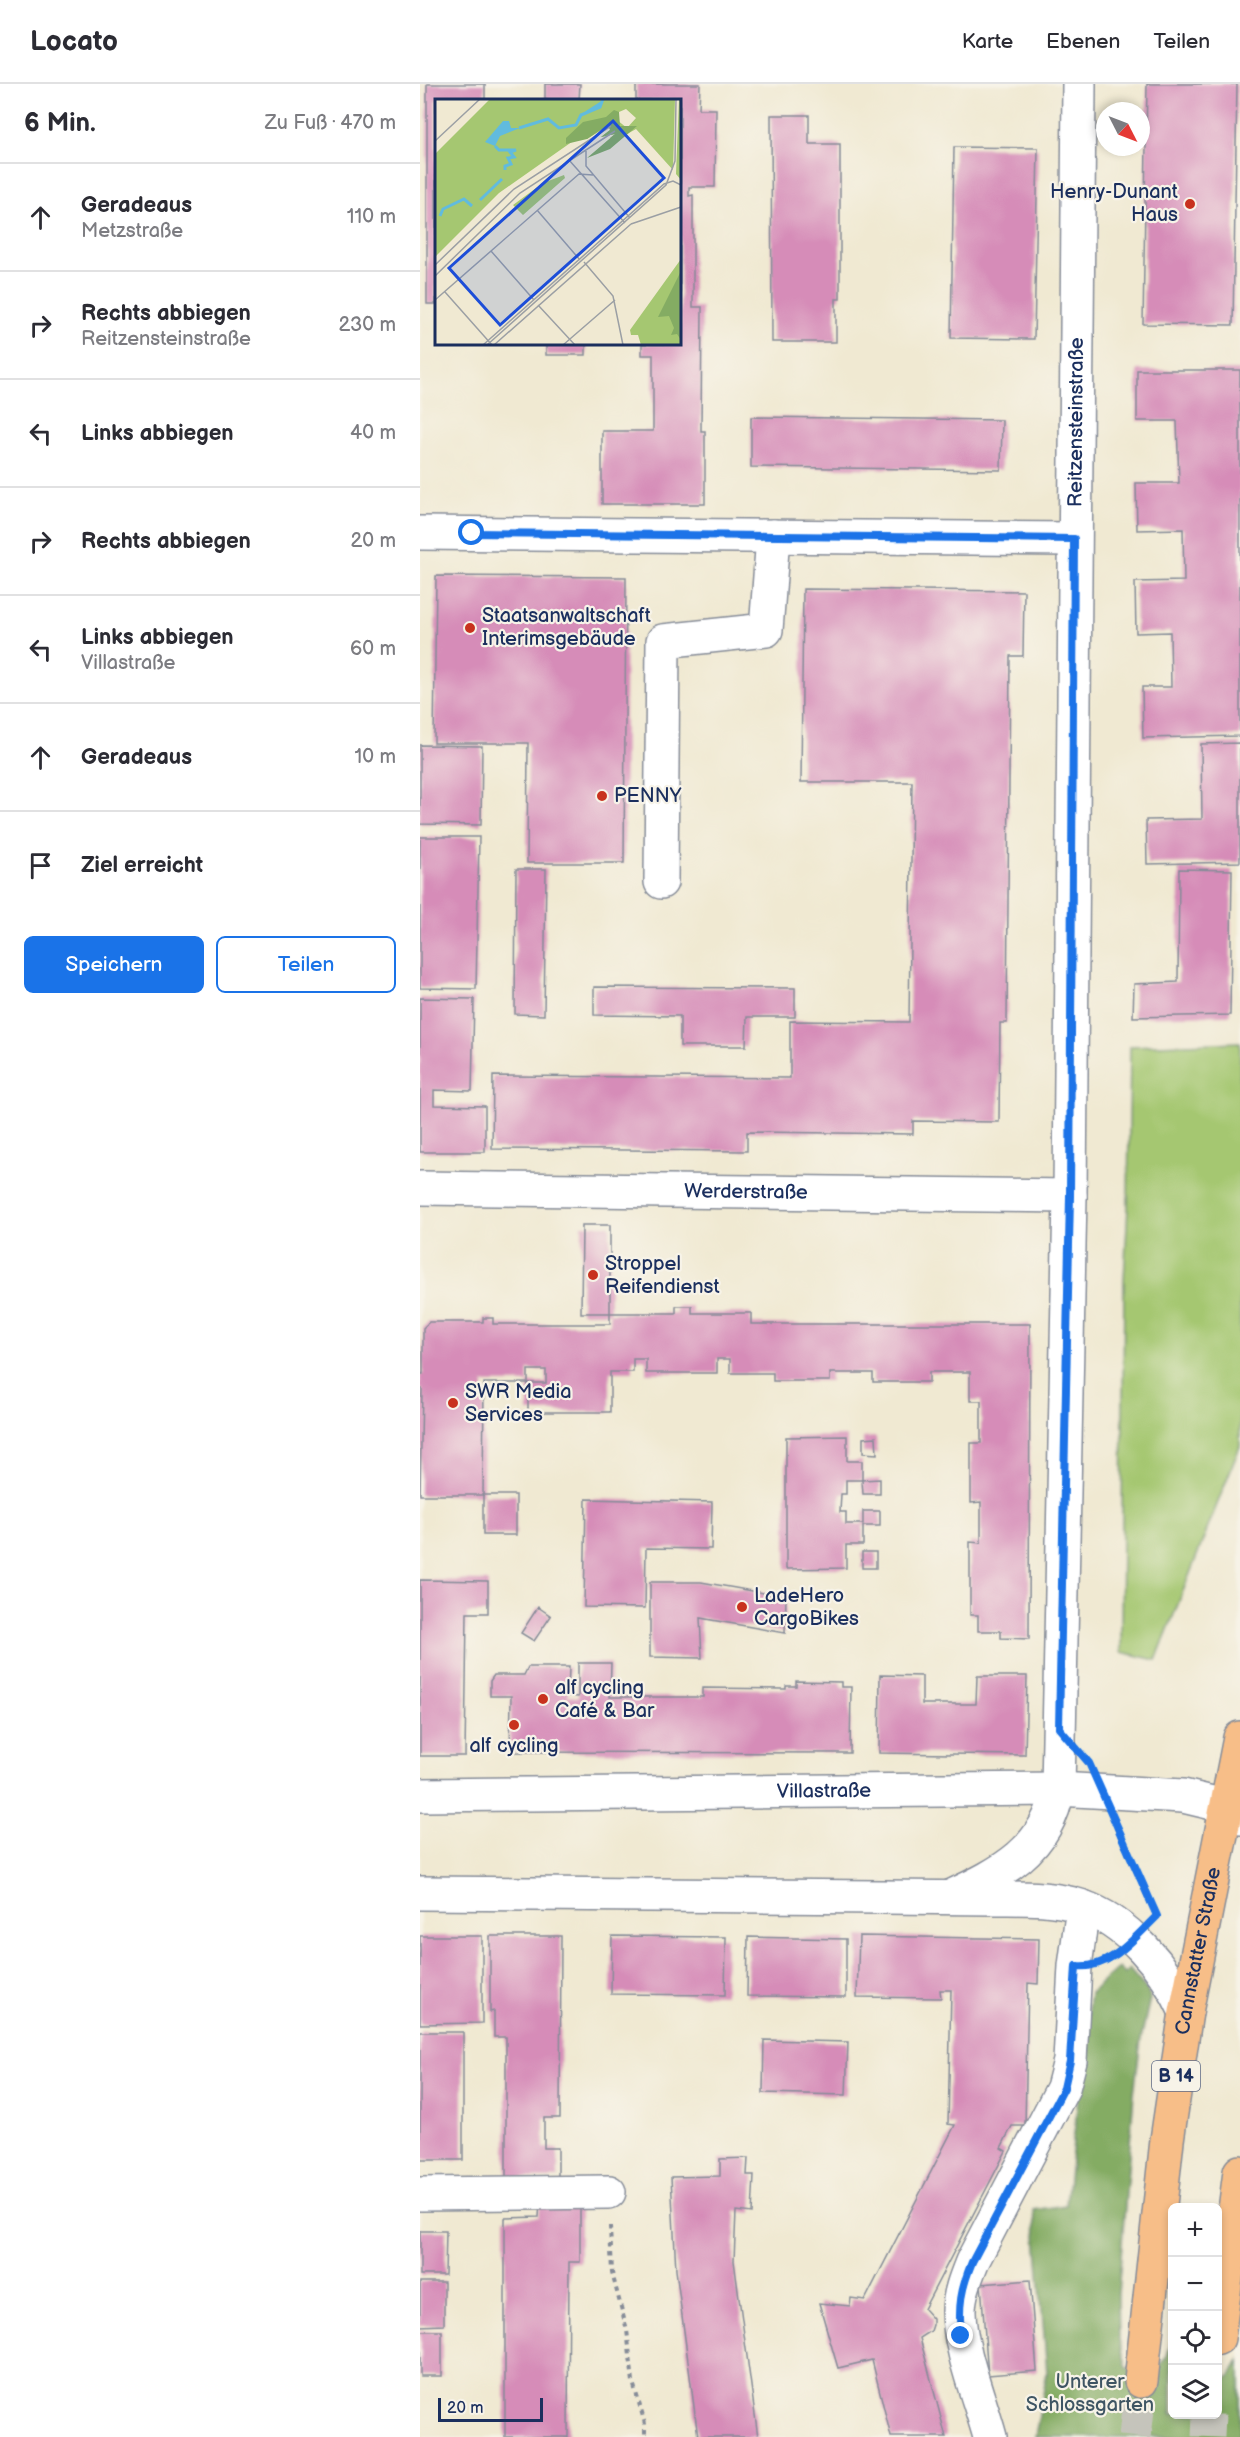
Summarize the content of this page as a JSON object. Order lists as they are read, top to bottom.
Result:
{
  "streets": {
    "main road": ["Cannstatter Straße", "B 14"],
    "street": ["Reitzensteinstraße", "Werderstraße", "Villastraße"]
  },
  "crossings": [
    ["Reitzensteinstraße", "Werderstraße"],
    ["Reitzensteinstraße", "Villastraße"],
    ["Villastraße", "Cannstatter Straße"]
  ],
  "parks": ["Unterer Schlossgarten"],
  "places": [
    "Henry-Dunant Haus",
    "Staatsanwaltschaft Interimsgebäude",
    "PENNY",
    "Stroppel Reifendienst",
    "SWR Media Services",
    "LadeHero CargoBikes",
    "alf cycling Café & Bar",
    "alf cycling"
  ],
  "scale_bar": "20 m",
  "north": "bottom right",
  "page": {
    "header": "Locato",
    "nav": ["Karte", "Ebenen", "Teilen"],
    "heading": ["6 Min.", "Zu Fuß · 470 m"],
    "list": [
      ["Geradeaus", "Metzstraße", "110 m"],
      ["Rechts abbiegen", "Reitzensteinstraße", "230 m"],
      ["Links abbiegen", "40 m"],
      ["Rechts abbiegen", "20 m"],
      ["Links abbiegen", "Villastraße", "60 m"],
      ["Geradeaus", "10 m"],
      "Ziel erreicht"
    ],
    "buttons": ["Speichern", "Teilen"],
    "map_buttons": ["+", "−"],
    "scale": "20 m"
  }
}
